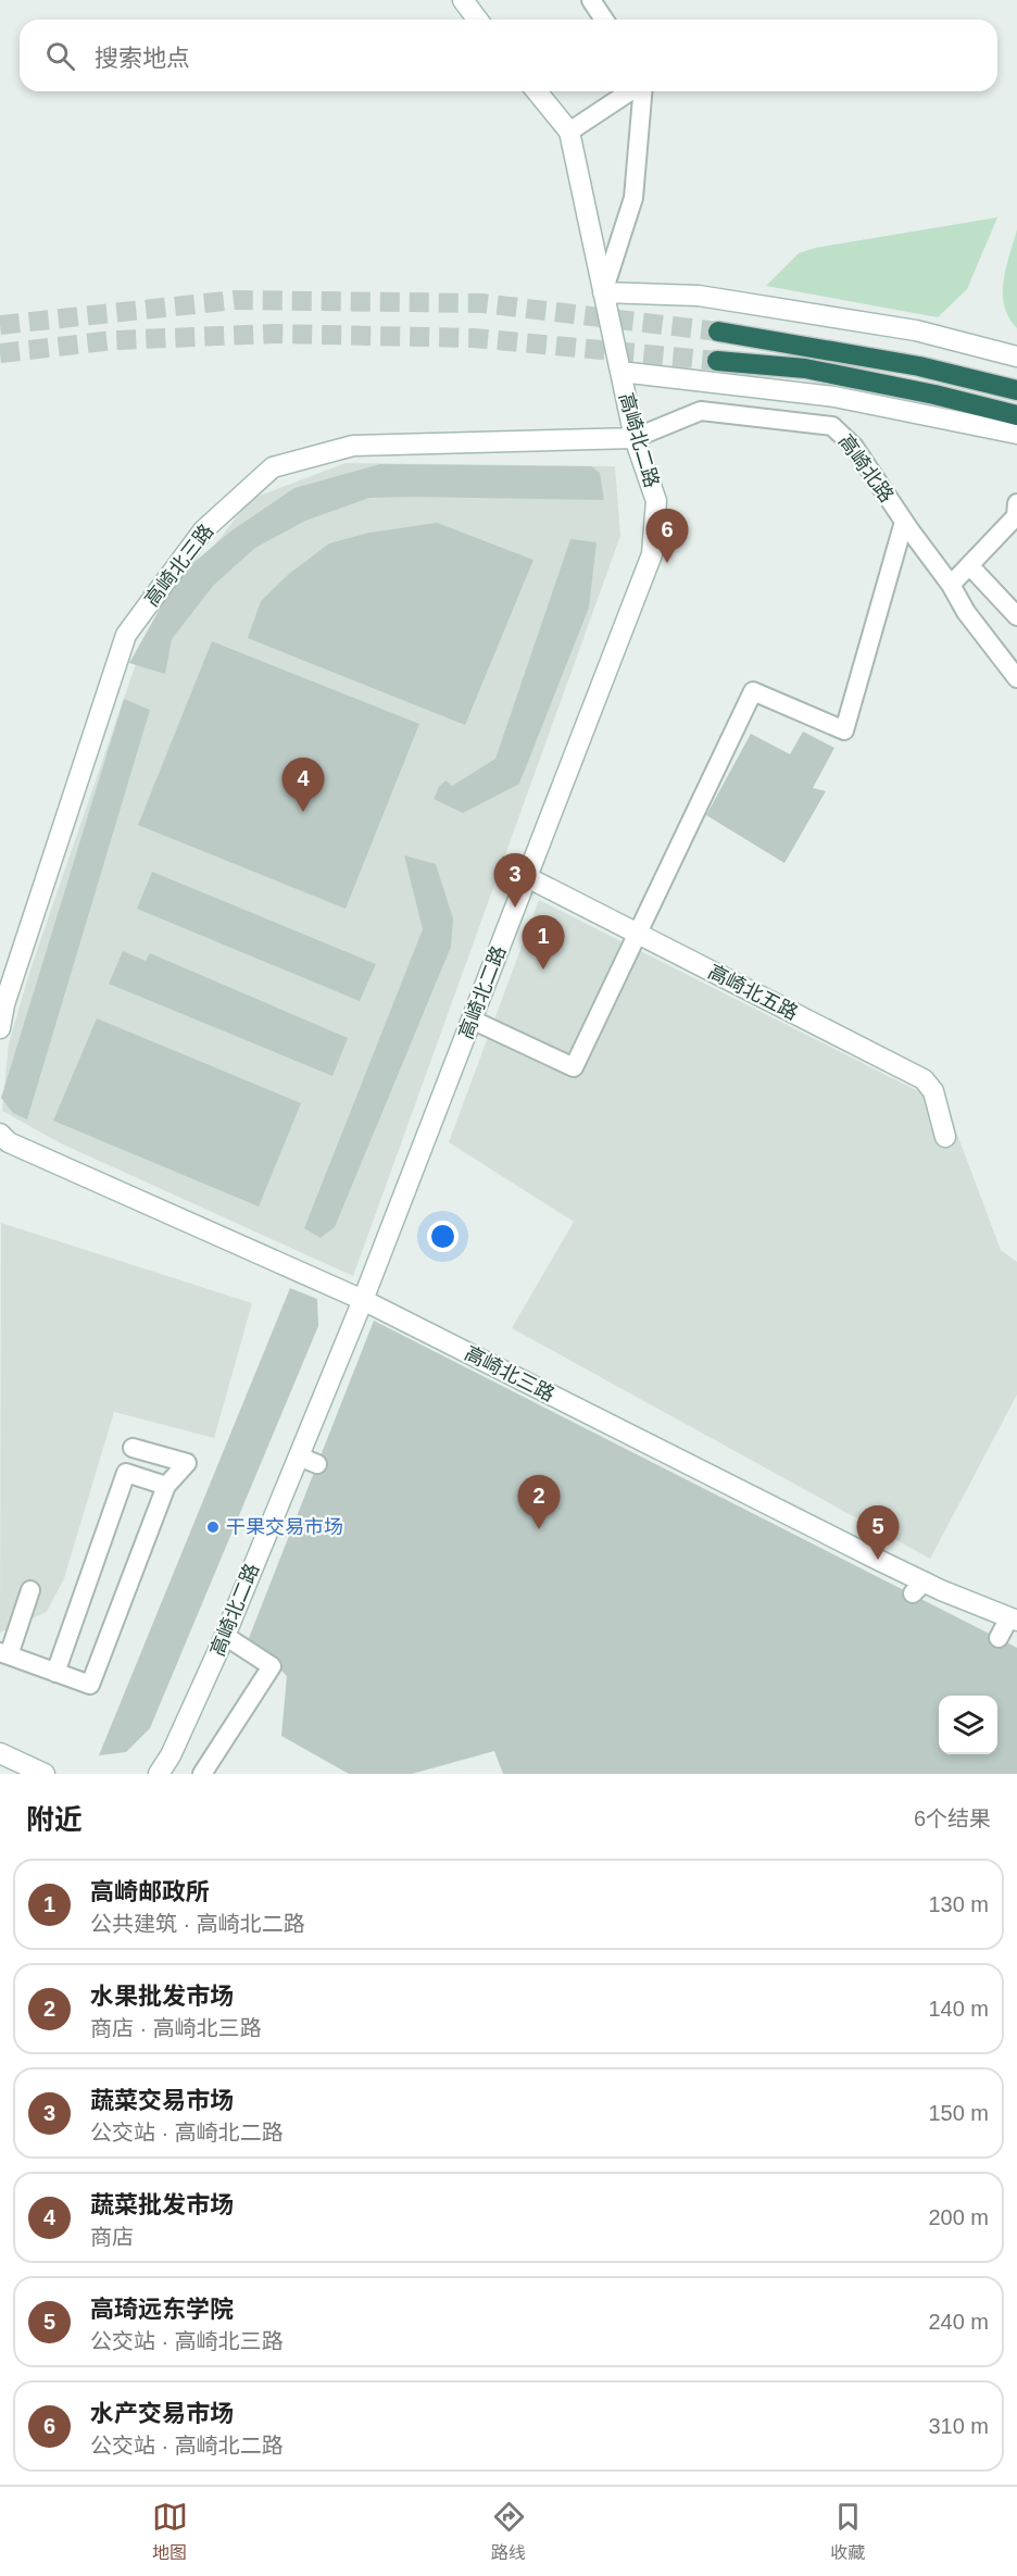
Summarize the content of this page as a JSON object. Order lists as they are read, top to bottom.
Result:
{
  "streets": {
    "street": [
      "高崎北二路",
      "高崎北路",
      "高崎北三路",
      "高崎北五路"
    ]
  },
  "crossings": [
    ["高崎北二路", "高崎北路"],
    ["高崎北二路", "高崎北三路"],
    ["高崎北二路", "高崎北五路"],
    ["高崎北路", "高崎北三路"]
  ],
  "places": ["干果交易市场"],
  "page": {
    "search": "搜索地点",
    "pins": [
      "6",
      "4",
      "3",
      "1",
      "2",
      "5"
    ],
    "heading": ["附近", "6个结果"],
    "list": [
      {
        "mark": "1",
        "name": "高崎邮政所",
        "note": "公共建筑 · 高崎北二路",
        "value": "130 m"
      },
      {
        "mark": "2",
        "name": "水果批发市场",
        "note": "商店 · 高崎北三路",
        "value": "140 m"
      },
      {
        "mark": "3",
        "name": "蔬菜交易市场",
        "note": "公交站 · 高崎北二路",
        "value": "150 m"
      },
      {
        "mark": "4",
        "name": "蔬菜批发市场",
        "note": "商店",
        "value": "200 m"
      },
      {
        "mark": "5",
        "name": "高琦远东学院",
        "note": "公交站 · 高崎北三路",
        "value": "240 m"
      },
      {
        "mark": "6",
        "name": "水产交易市场",
        "note": "公交站 · 高崎北二路",
        "value": "310 m"
      }
    ],
    "nav": ["地图", "路线", "收藏"]
  }
}
